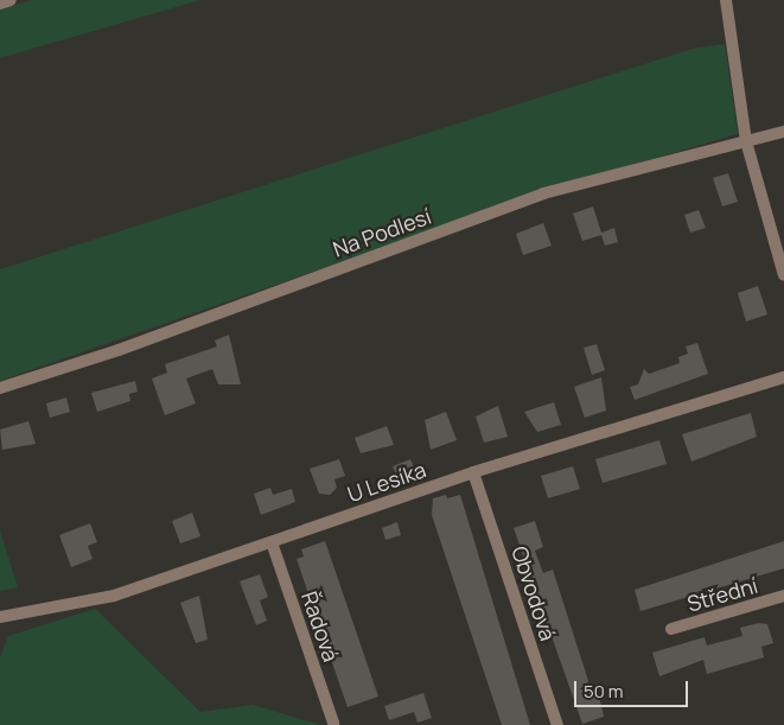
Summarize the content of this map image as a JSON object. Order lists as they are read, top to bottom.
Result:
{
  "streets": {
    "street": [
      "Na Podlesí",
      "U Lesíka",
      "Obvodová",
      "Střední",
      "Řadová"
    ]
  },
  "crossings": [
    ["U Lesíka", "Obvodová"],
    ["U Lesíka", "Řadová"]
  ],
  "scale_bar": "50 m"
}
